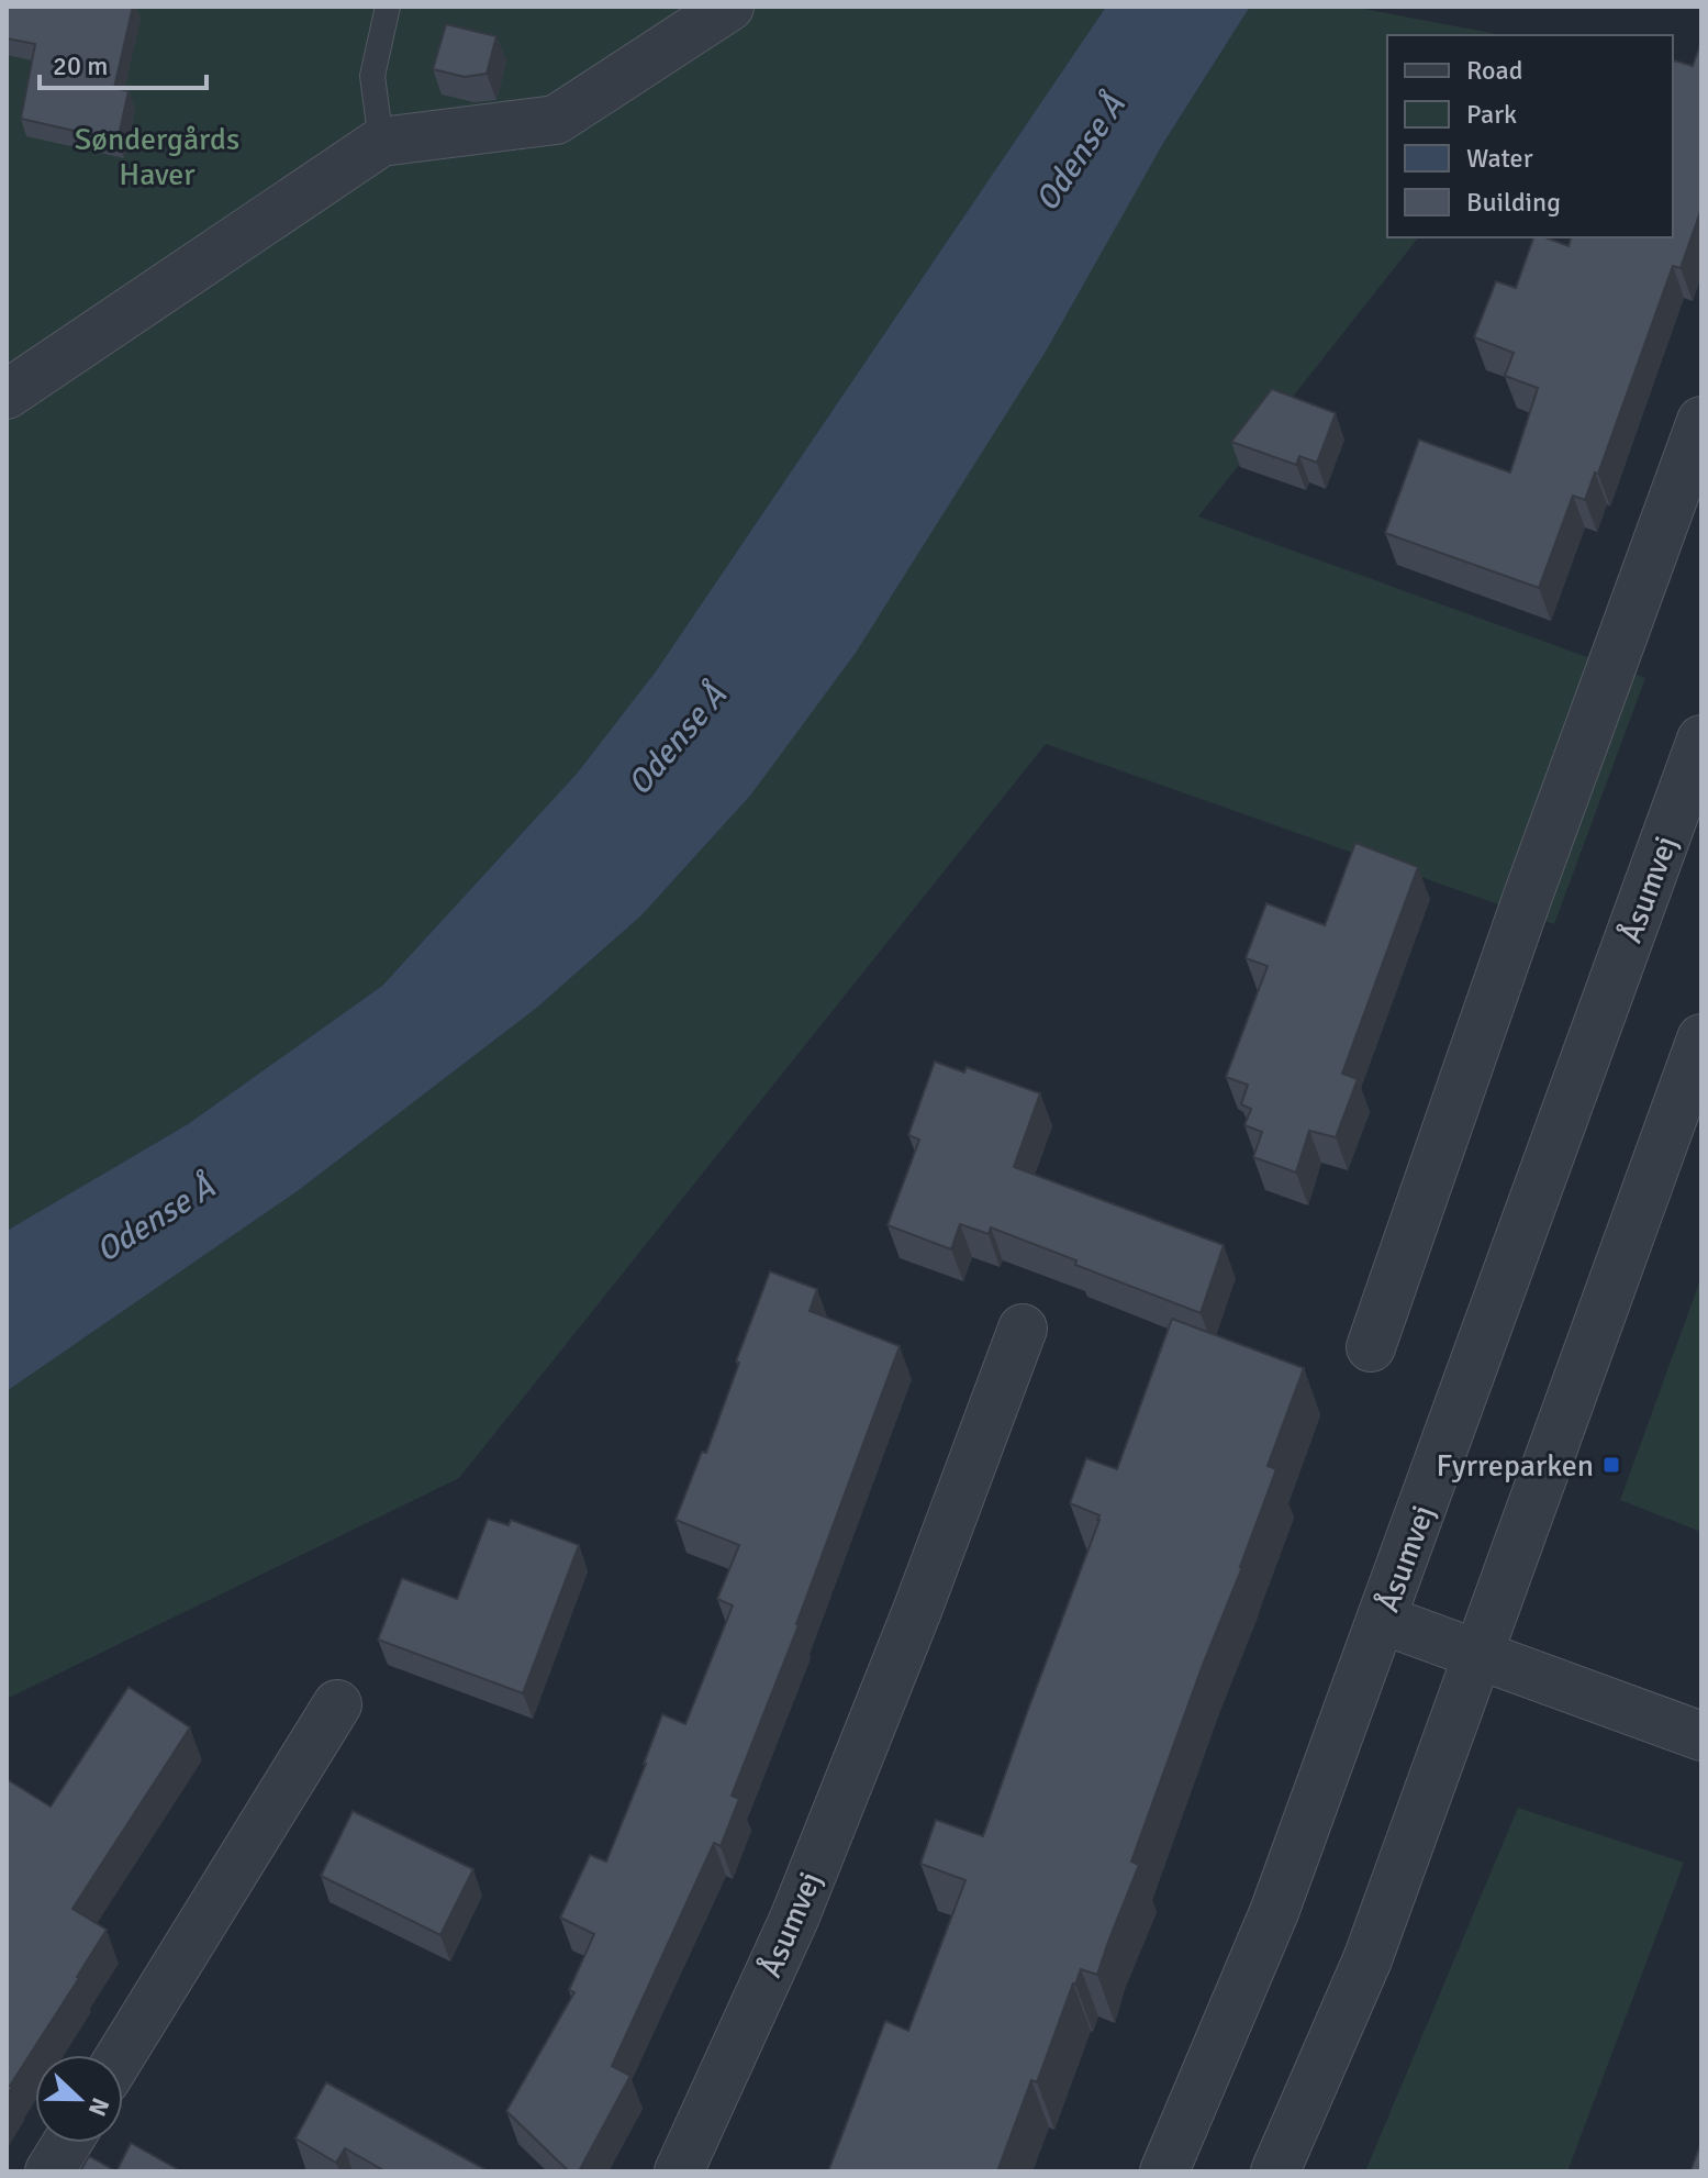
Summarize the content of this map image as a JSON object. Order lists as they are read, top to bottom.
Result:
{
  "streets": {
    "street": ["Åsumvej"]
  },
  "water": ["Odense Å"],
  "parks": ["Søndergårds Haver"],
  "places": {
    "transit": ["Fyrreparken"]
  },
  "legend": [
    "Road",
    "Park",
    "Water",
    "Building"
  ],
  "scale_bar": "20 m",
  "north": "right"
}
